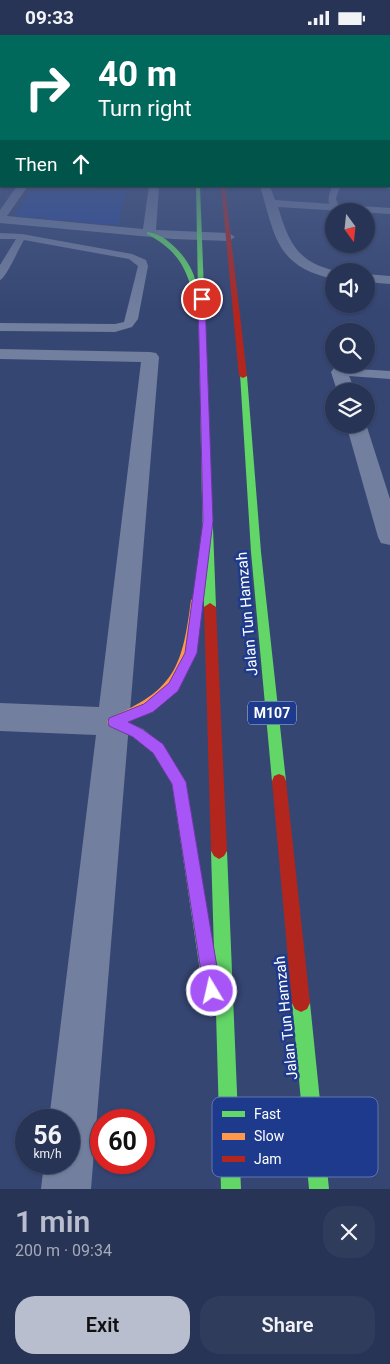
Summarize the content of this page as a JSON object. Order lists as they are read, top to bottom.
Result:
{
  "streets": {
    "main road": ["Jalan Tun Hamzah", "M107"]
  },
  "legend": ["Fast", "Slow", "Jam"],
  "north": "bottom",
  "page": {
    "status": "09:33",
    "turn": ["40 m", "Turn right"],
    "then": "Then",
    "speed": "56 km/h",
    "limit": "60",
    "heading": ["1 min", "200 m · 09:34"],
    "buttons": ["Exit", "Share"]
  }
}
